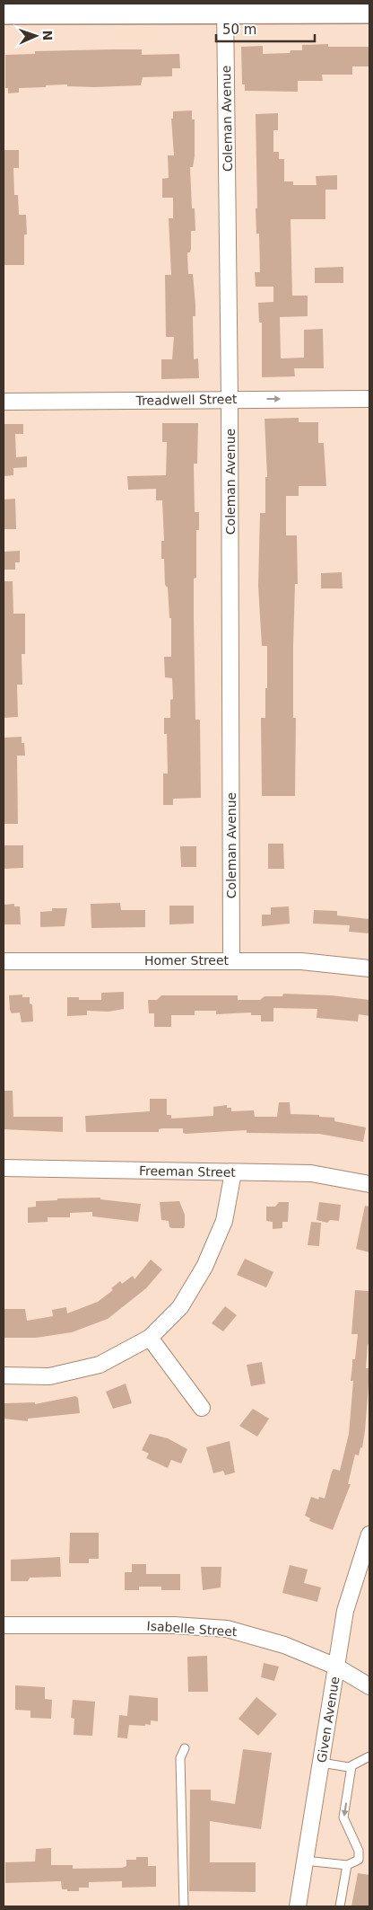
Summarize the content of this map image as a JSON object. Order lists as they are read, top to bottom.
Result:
{
  "streets": {
    "street": [
      "Coleman Avenue",
      "Treadwell Street",
      "Homer Street",
      "Freeman Street",
      "Isabelle Street",
      "Given Avenue"
    ]
  },
  "crossings": [
    ["Coleman Avenue", "Treadwell Street"],
    ["Coleman Avenue", "Homer Street"],
    ["Isabelle Street", "Given Avenue"]
  ],
  "one_way": ["Treadwell Street"],
  "scale_bar": "50 m",
  "north": "right"
}
